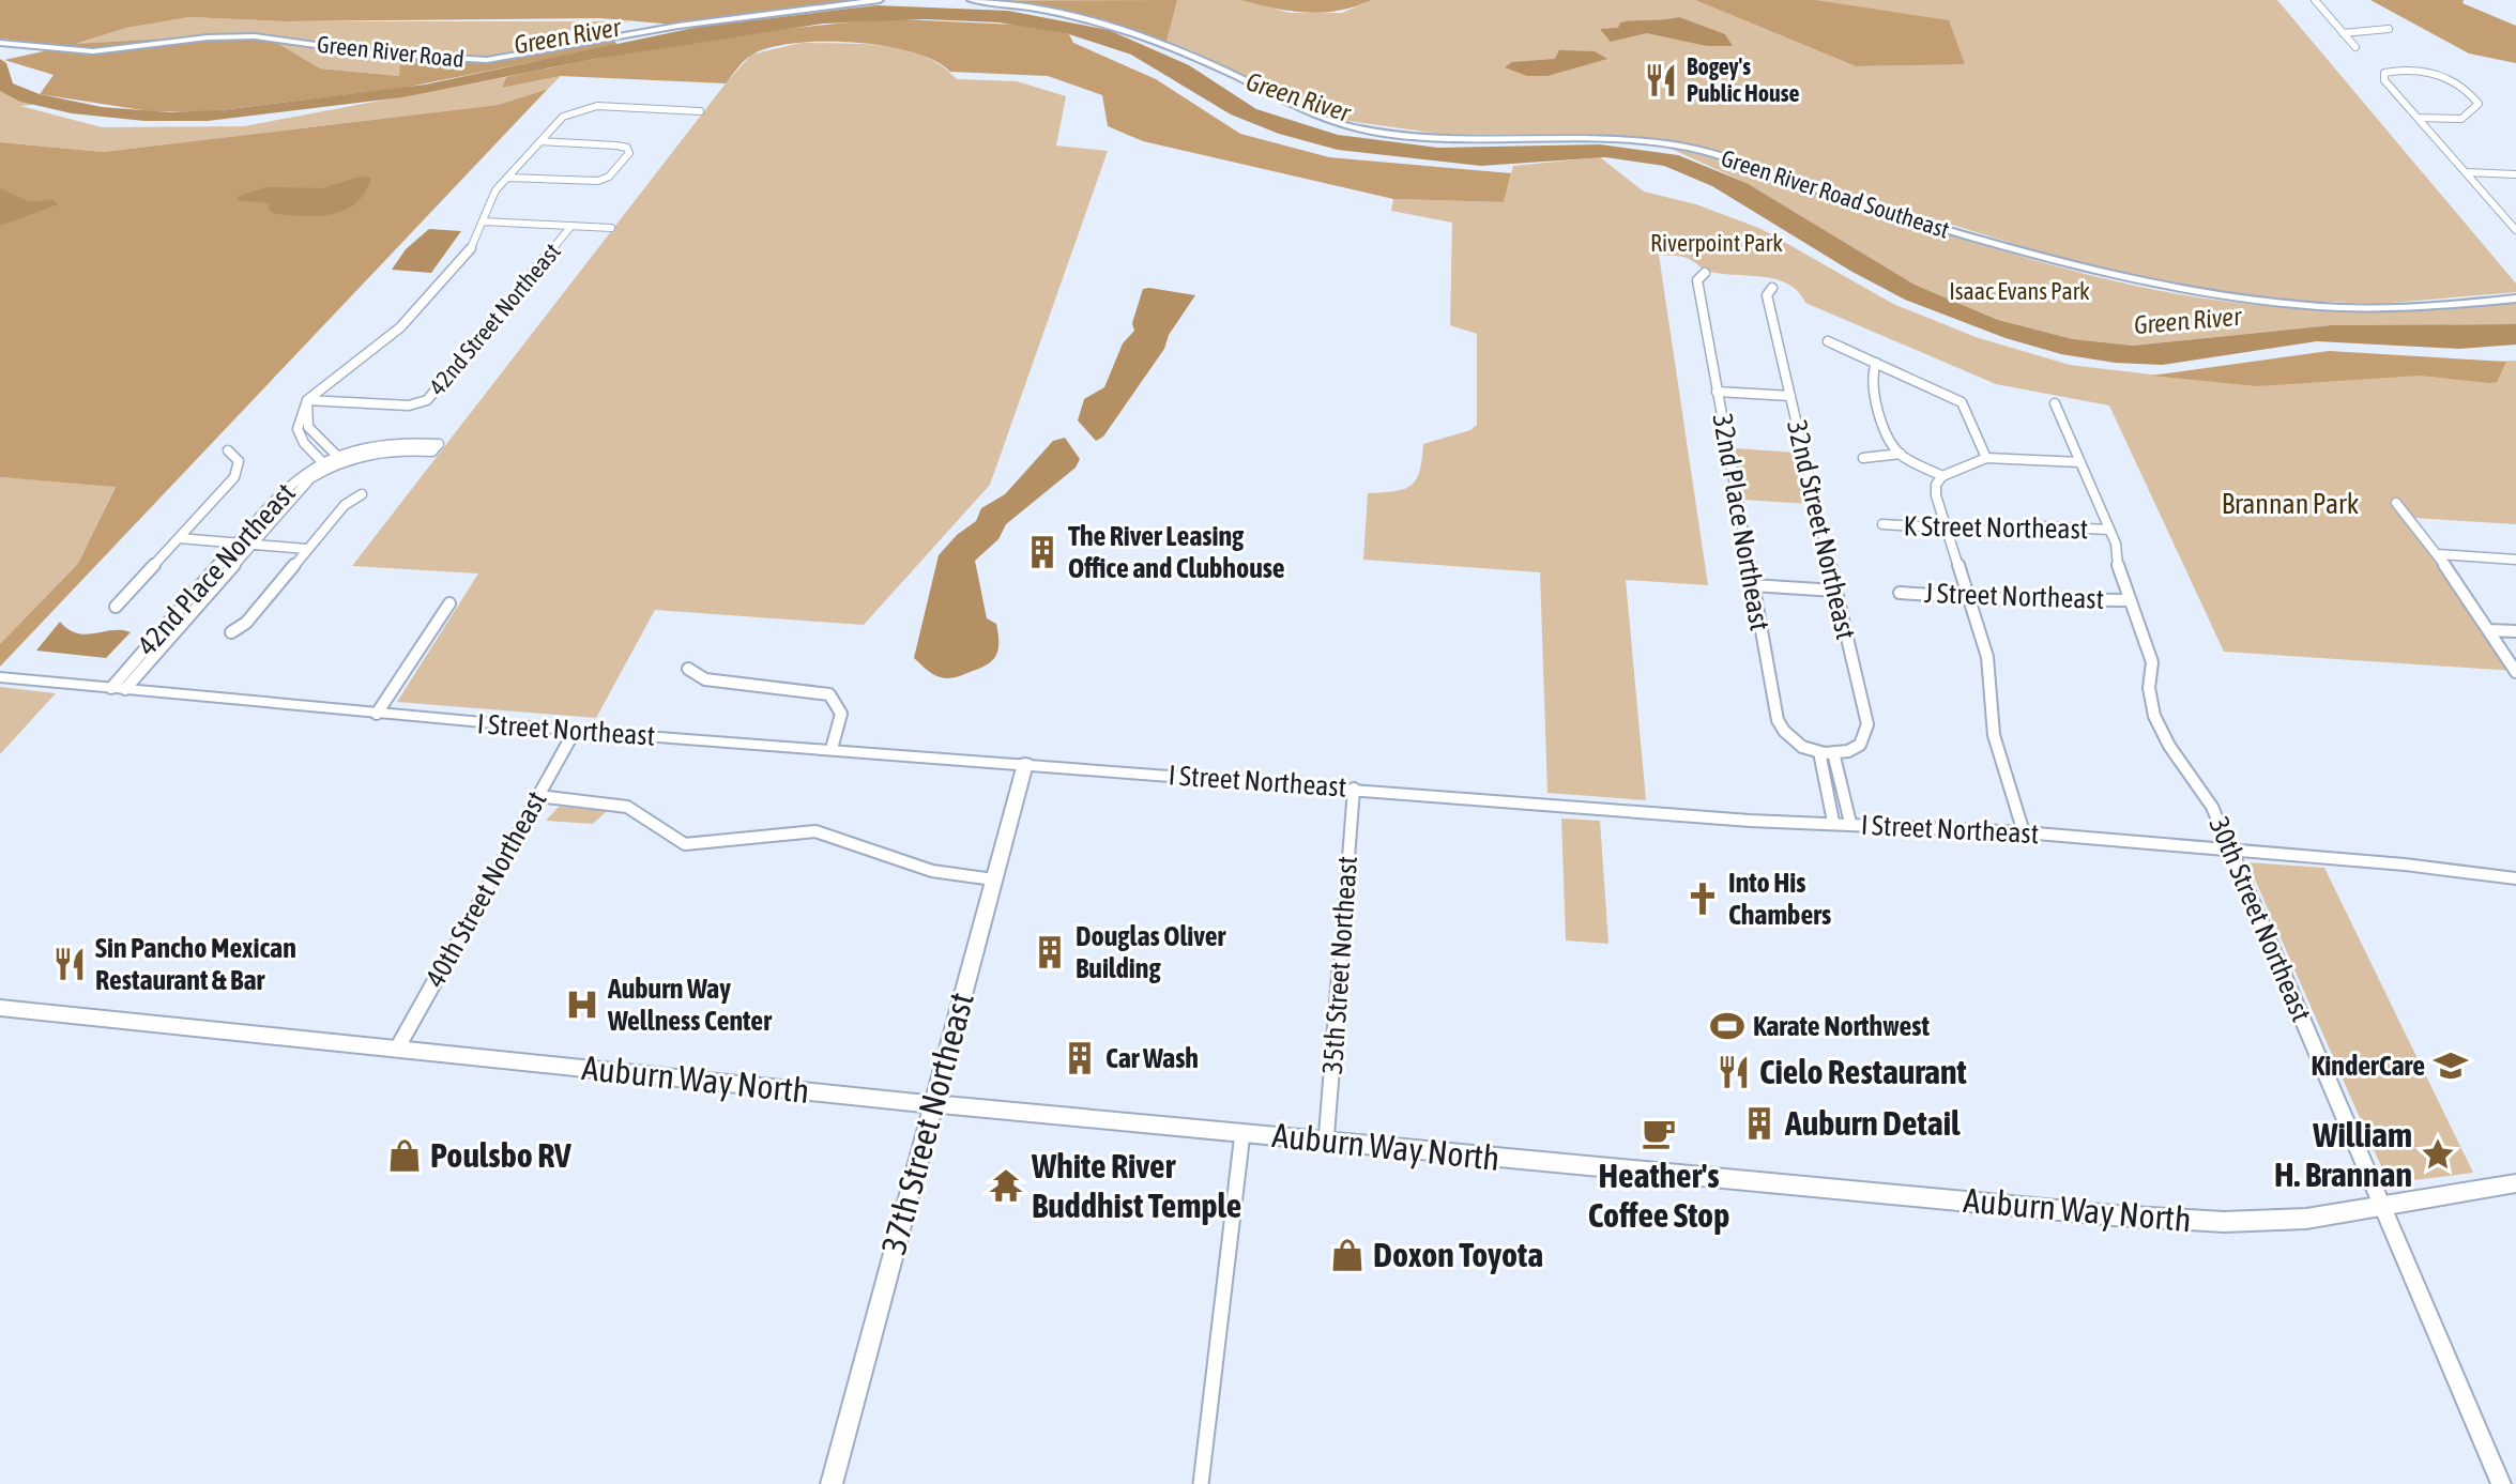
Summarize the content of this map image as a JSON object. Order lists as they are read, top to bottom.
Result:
{
  "streets": {
    "main road": ["Auburn Way North", "37th Street Northeast"],
    "street": [
      "Green River Road",
      "Green River Road Southeast",
      "42nd Street Northeast",
      "32nd Place Northeast",
      "K Street Northeast",
      "32nd Street Northeast",
      "42nd Place Northeast",
      "J Street Northeast",
      "I Street Northeast",
      "40th Street Northeast",
      "30th Street Northeast",
      "35th Street Northeast"
    ]
  },
  "crossings": [
    ["K Street Northeast", "30th Street Northeast"],
    ["42nd Place Northeast", "I Street Northeast"],
    ["J Street Northeast", "30th Street Northeast"],
    ["I Street Northeast", "40th Street Northeast"],
    ["I Street Northeast", "30th Street Northeast"],
    ["I Street Northeast", "35th Street Northeast"],
    ["I Street Northeast", "37th Street Northeast"],
    ["40th Street Northeast", "Auburn Way North"],
    ["30th Street Northeast", "Auburn Way North"],
    ["35th Street Northeast", "Auburn Way North"],
    ["Auburn Way North", "37th Street Northeast"]
  ],
  "water": ["Green River"],
  "parks": ["Riverpoint Park", "Isaac Evans Park", "Brannan Park"],
  "places": {
    "restaurant": ["Bogey's Public House", "Sin Pancho Mexican Restaurant & Bar", "Cielo Restaurant"],
    "building": [
      "The River Leasing Office and Clubhouse",
      "Douglas Oliver Building",
      "Car Wash",
      "Auburn Detail"
    ],
    "church": ["Into His Chambers"],
    "hospital": ["Auburn Way Wellness Center"],
    "sports": ["Karate Northwest"],
    "school or university": ["KinderCare"],
    "cafe": ["Heather's Coffee Stop"],
    "place": ["William H. Brannan"],
    "shop": ["Poulsbo RV", "Doxon Toyota"],
    "temple": ["White River Buddhist Temple"]
  }
}
